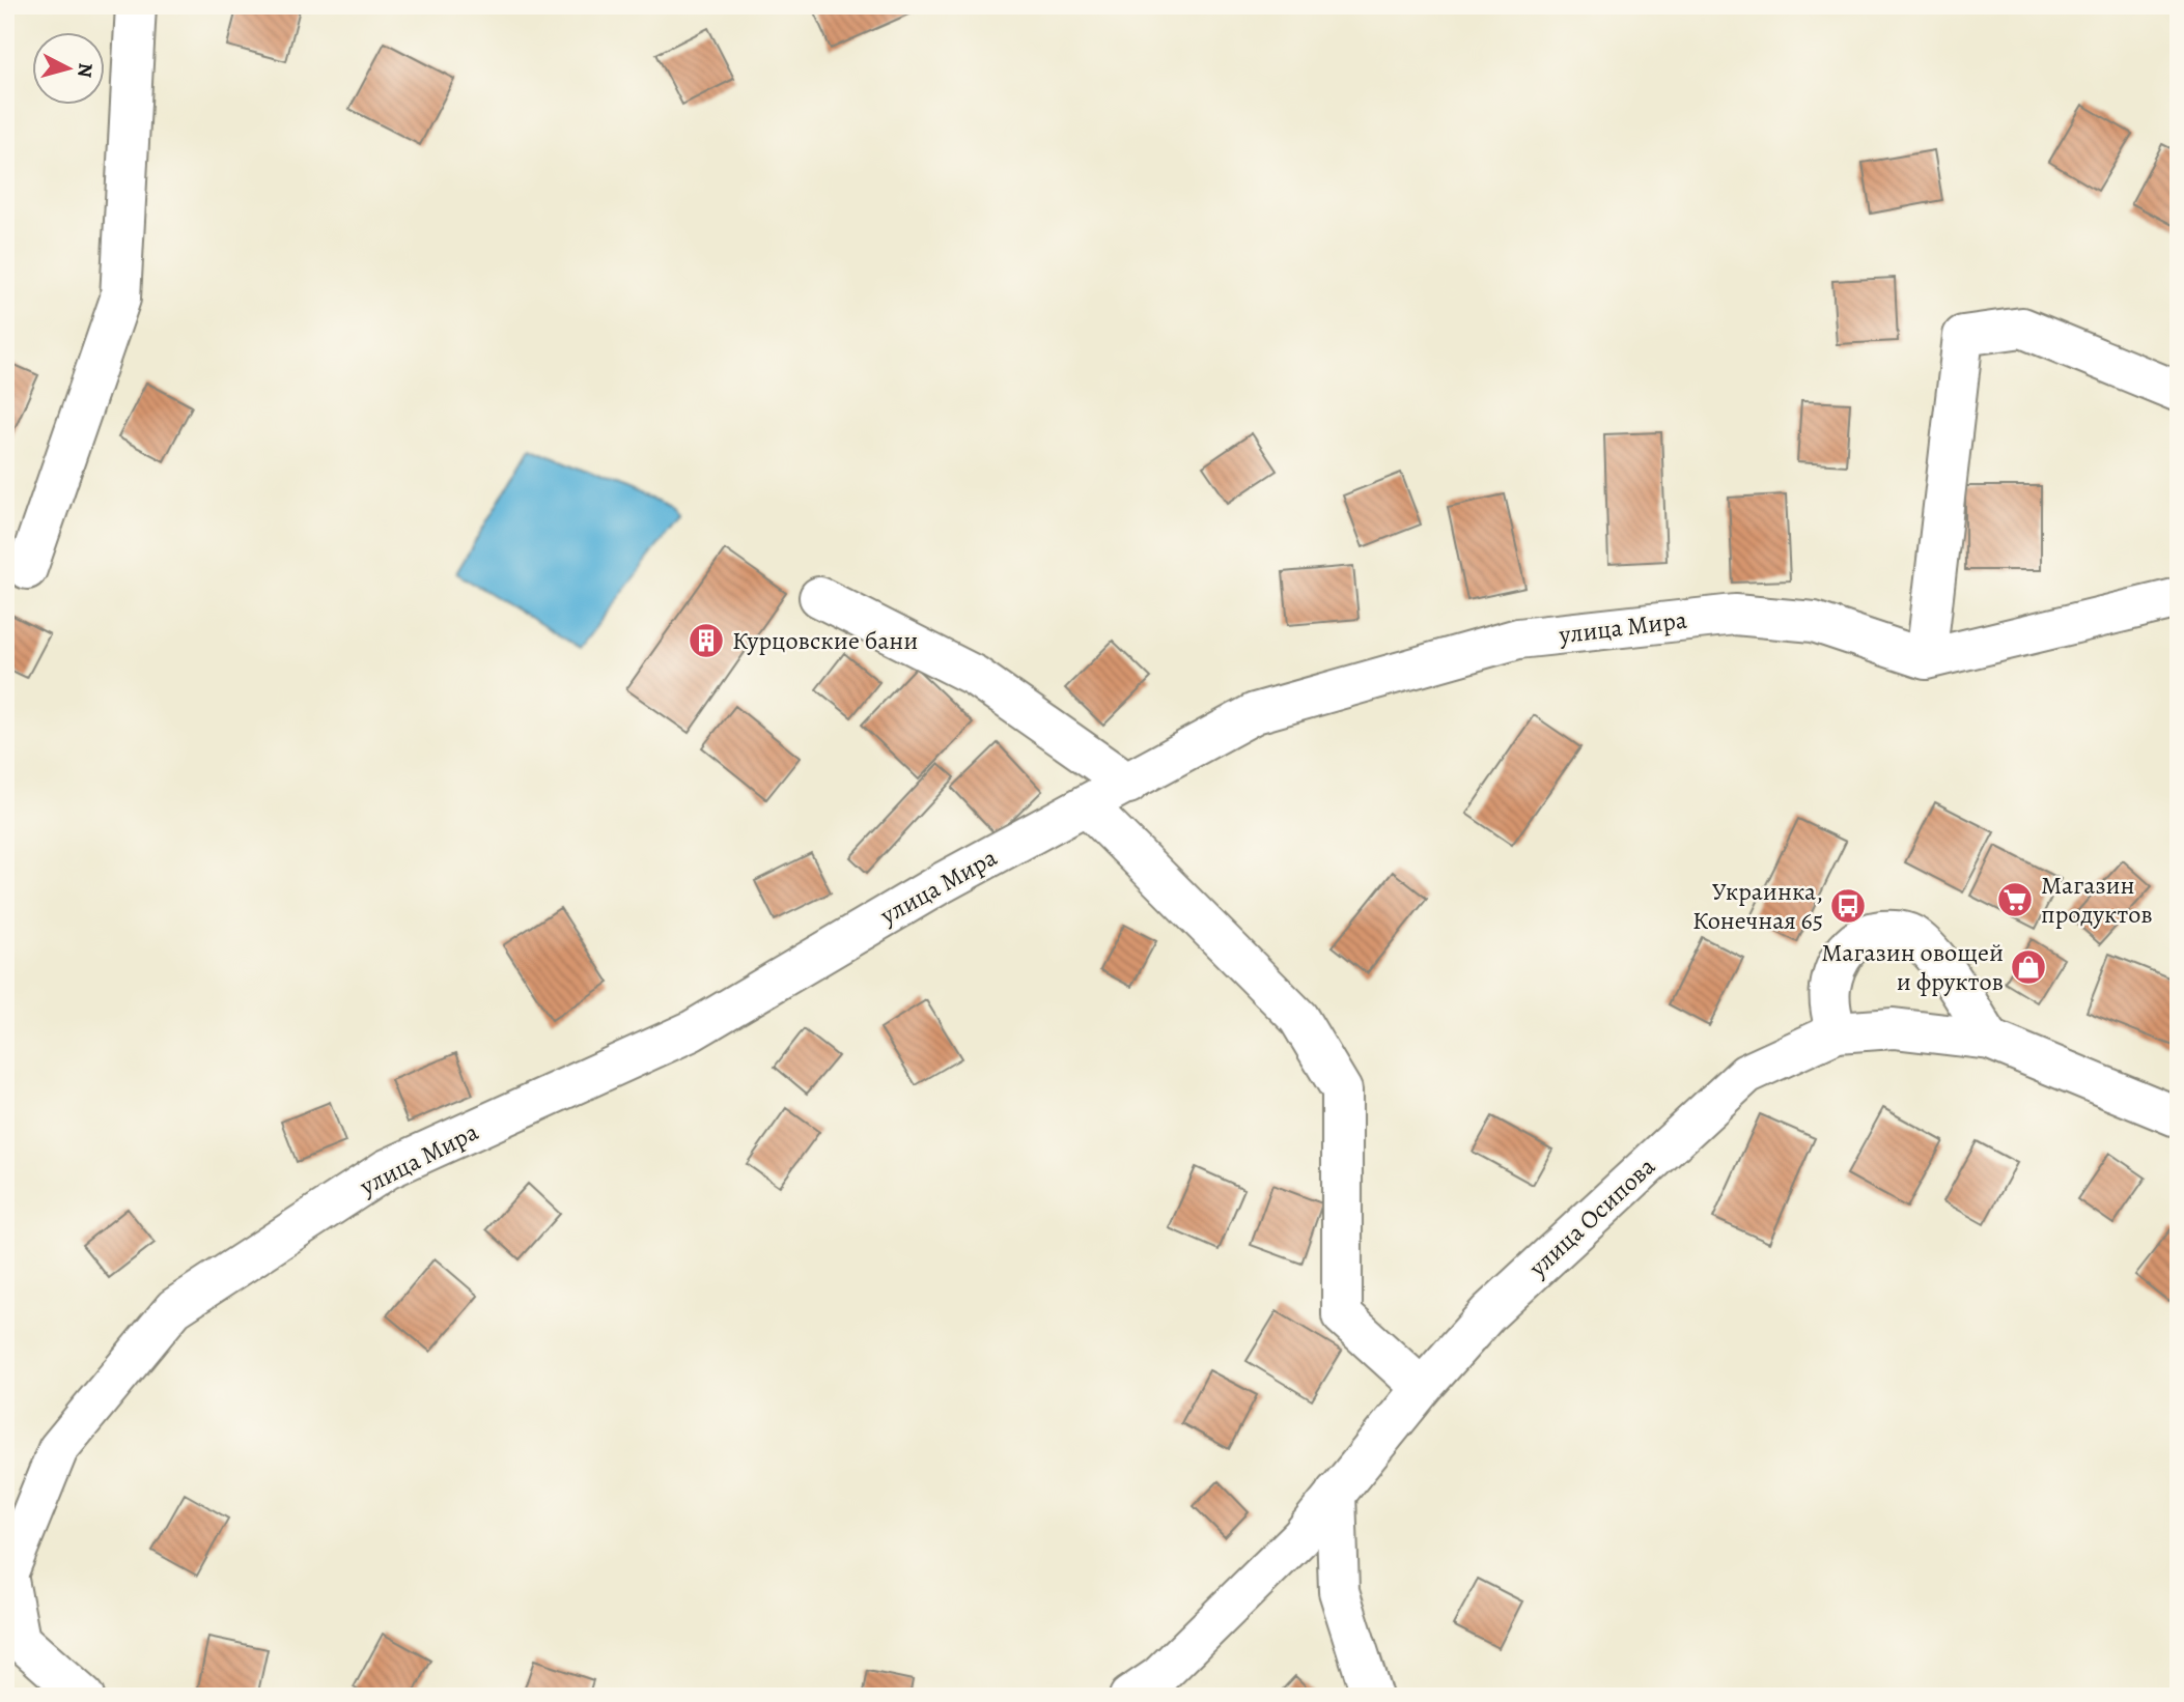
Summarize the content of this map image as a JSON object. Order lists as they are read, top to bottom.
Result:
{
  "streets": {
    "street": ["улица Мира", "улица Осипова"]
  },
  "places": {
    "building": ["Курцовские бани"],
    "supermarket": ["Магазин продуктов"],
    "bus stop": ["Украинка, Конечная 65"],
    "shop": ["Магазин овощей и фруктов"]
  },
  "north": "right"
}
